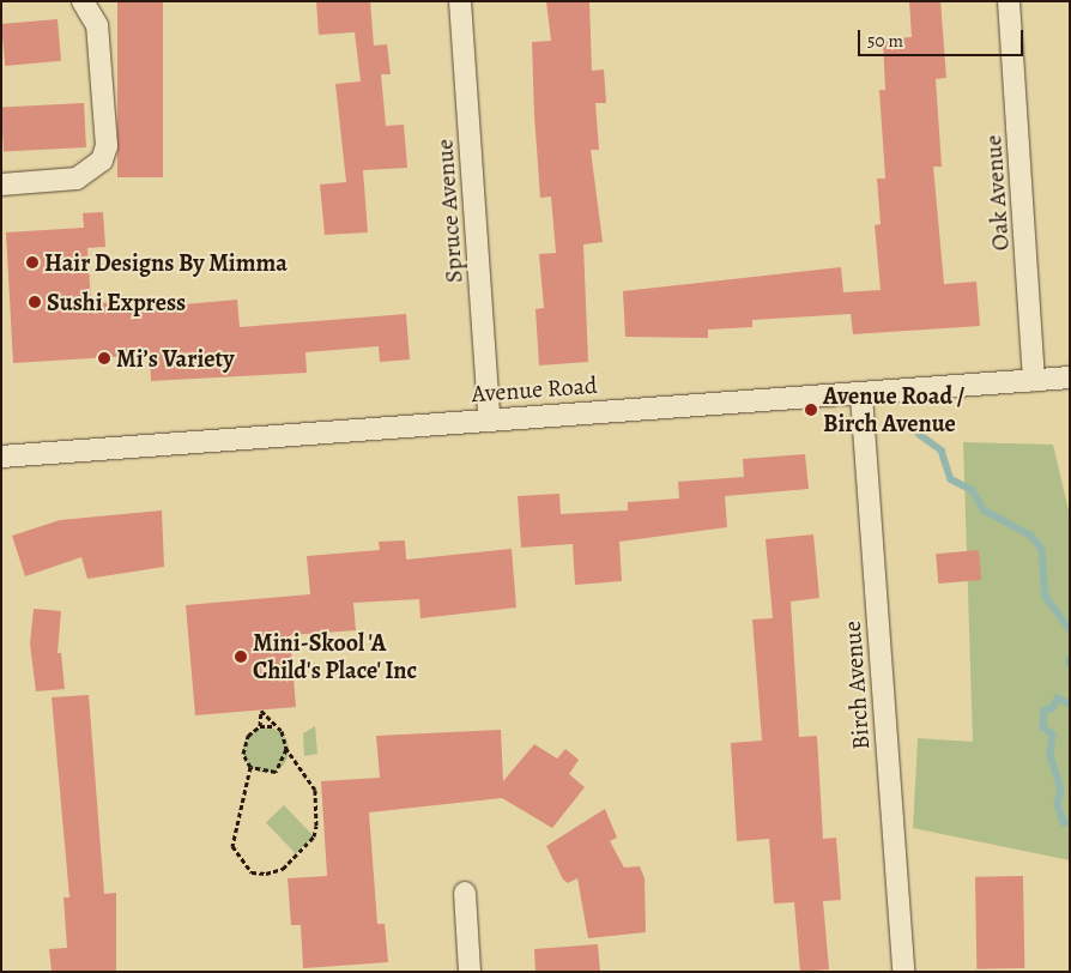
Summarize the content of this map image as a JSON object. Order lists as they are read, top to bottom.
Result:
{
  "streets": {
    "street": [
      "Oak Avenue",
      "Spruce Avenue",
      "Avenue Road",
      "Birch Avenue"
    ]
  },
  "crossings": [
    ["Oak Avenue", "Avenue Road"],
    ["Spruce Avenue", "Avenue Road"],
    ["Avenue Road", "Birch Avenue"]
  ],
  "places": [
    "Hair Designs By Mimma",
    "Sushi Express",
    "Mi’s Variety",
    "Avenue Road / Birch Avenue",
    "Mini-Skool 'A Child's Place' Inc"
  ],
  "scale_bar": "50 m"
}
